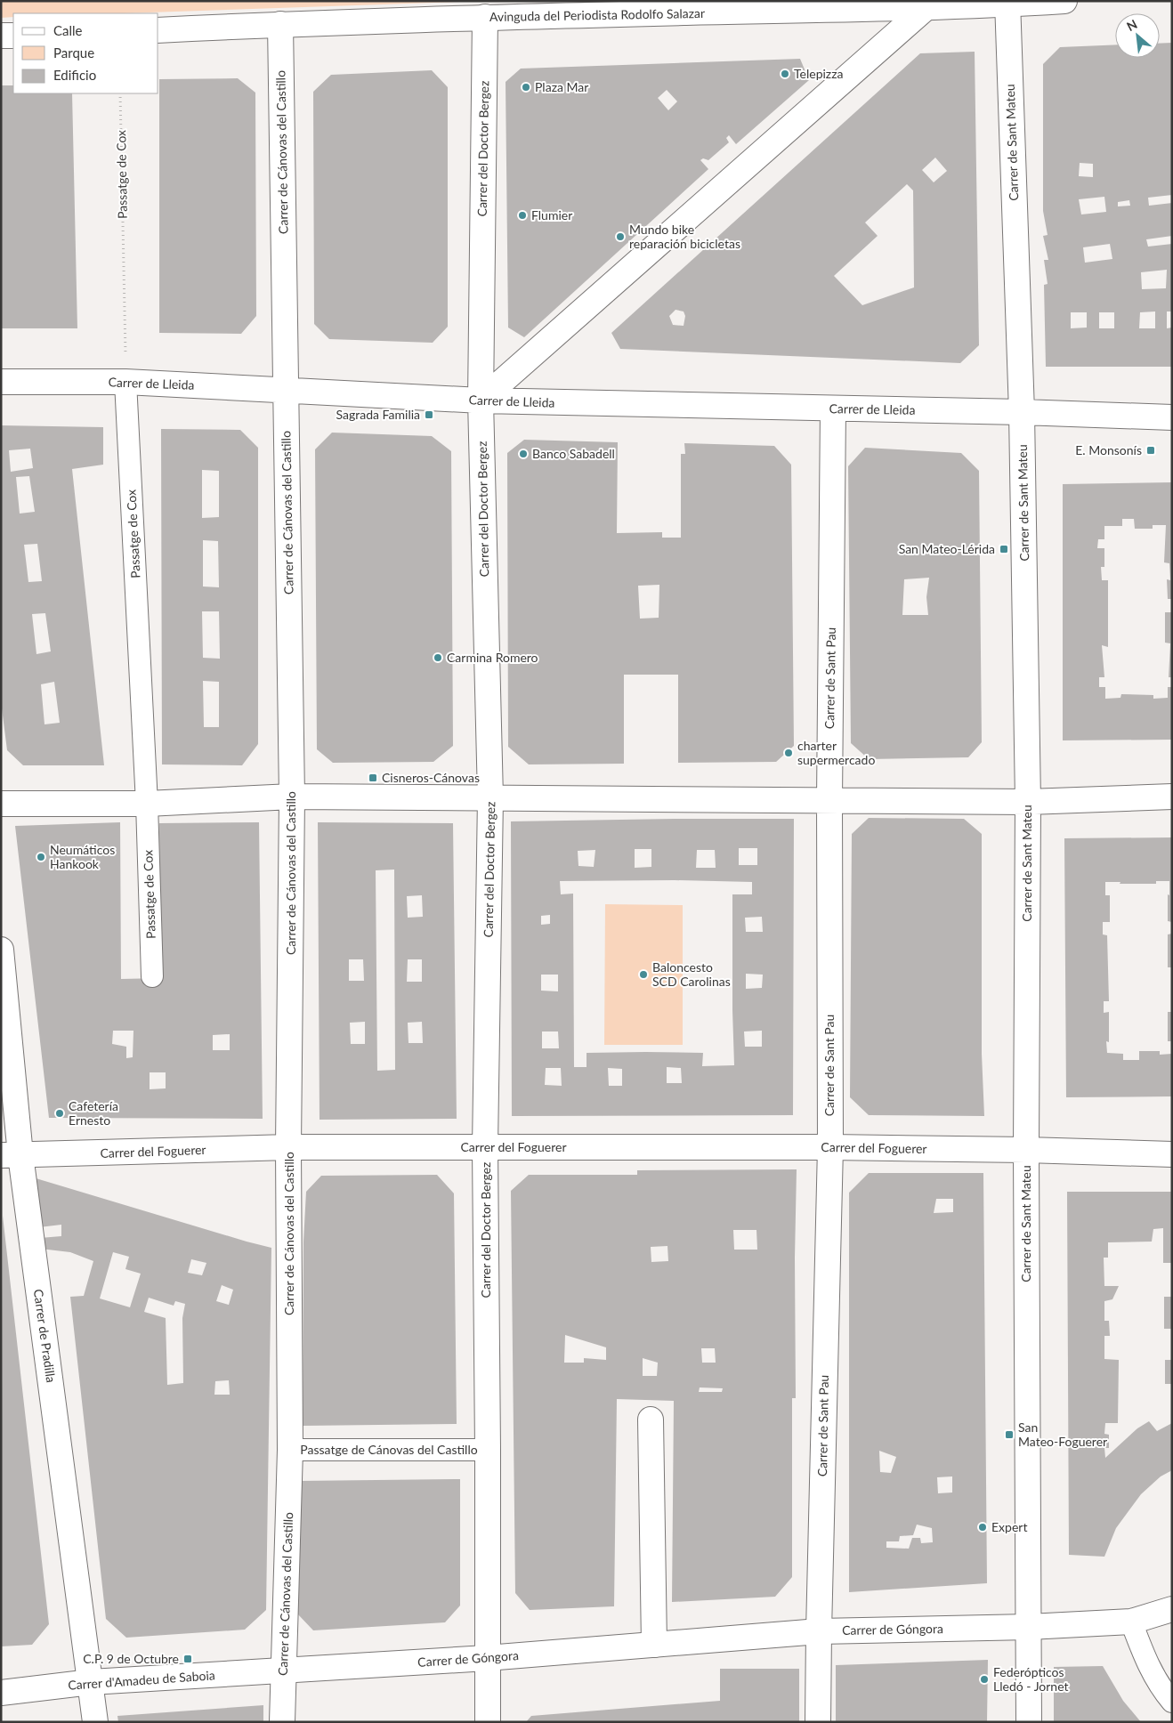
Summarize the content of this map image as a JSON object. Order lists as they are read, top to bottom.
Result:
{
  "streets": {
    "street": [
      "Avinguda del Periodista Rodolfo Salazar",
      "Carrer de Sant Mateu",
      "Carrer del Doctor Bergez",
      "Carrer de Cánovas del Castillo",
      "Passatge de Cox",
      "Carrer de Lleida",
      "Carrer de Sant Pau",
      "Carrer del Foguerer",
      "Carrer de Pradilla",
      "Passatge de Cánovas del Castillo",
      "Carrer de Góngora",
      "Carrer d'Amadeu de Saboia"
    ]
  },
  "crossings": [
    ["Avinguda del Periodista Rodolfo Salazar", "Carrer de Sant Mateu"],
    ["Avinguda del Periodista Rodolfo Salazar", "Carrer del Doctor Bergez"],
    ["Avinguda del Periodista Rodolfo Salazar", "Carrer de Cánovas del Castillo"],
    ["Carrer de Sant Mateu", "Carrer de Lleida"],
    ["Carrer de Sant Mateu", "Carrer del Foguerer"],
    ["Carrer de Sant Mateu", "Carrer de Góngora"],
    ["Carrer del Doctor Bergez", "Carrer de Lleida"],
    ["Carrer del Doctor Bergez", "Carrer del Foguerer"],
    ["Carrer del Doctor Bergez", "Passatge de Cánovas del Castillo"],
    ["Carrer del Doctor Bergez", "Carrer de Góngora"],
    ["Carrer de Cánovas del Castillo", "Carrer de Lleida"],
    ["Carrer de Cánovas del Castillo", "Carrer del Foguerer"],
    ["Carrer de Cánovas del Castillo", "Passatge de Cánovas del Castillo"],
    ["Carrer de Cánovas del Castillo", "Carrer de Góngora"],
    ["Carrer de Cánovas del Castillo", "Carrer d'Amadeu de Saboia"],
    ["Passatge de Cox", "Carrer de Lleida"],
    ["Carrer de Lleida", "Carrer de Sant Pau"],
    ["Carrer de Sant Pau", "Carrer del Foguerer"],
    ["Carrer de Sant Pau", "Carrer de Góngora"],
    ["Carrer del Foguerer", "Carrer de Pradilla"],
    ["Carrer de Pradilla", "Carrer d'Amadeu de Saboia"],
    ["Carrer de Góngora", "Carrer d'Amadeu de Saboia"]
  ],
  "places": {
    "other": [
      "Telepizza",
      "Plaza Mar",
      "Flumier",
      "Mundo bike reparación bicicletas",
      "Banco Sabadell",
      "Carmina Romero",
      "charter supermercado",
      "Neumáticos Hankook",
      "Baloncesto SCD Carolinas",
      "Cafetería Ernesto",
      "Expert",
      "Federópticos Lledó - Jornet"
    ],
    "transit": [
      "Sagrada Familia",
      "E. Monsonís",
      "San Mateo-Lérida",
      "Cisneros-Cánovas",
      "San Mateo-Foguerer",
      "C.P. 9 de Octubre"
    ]
  },
  "legend": ["Calle", "Parque", "Edificio"],
  "north": "top left"
}
